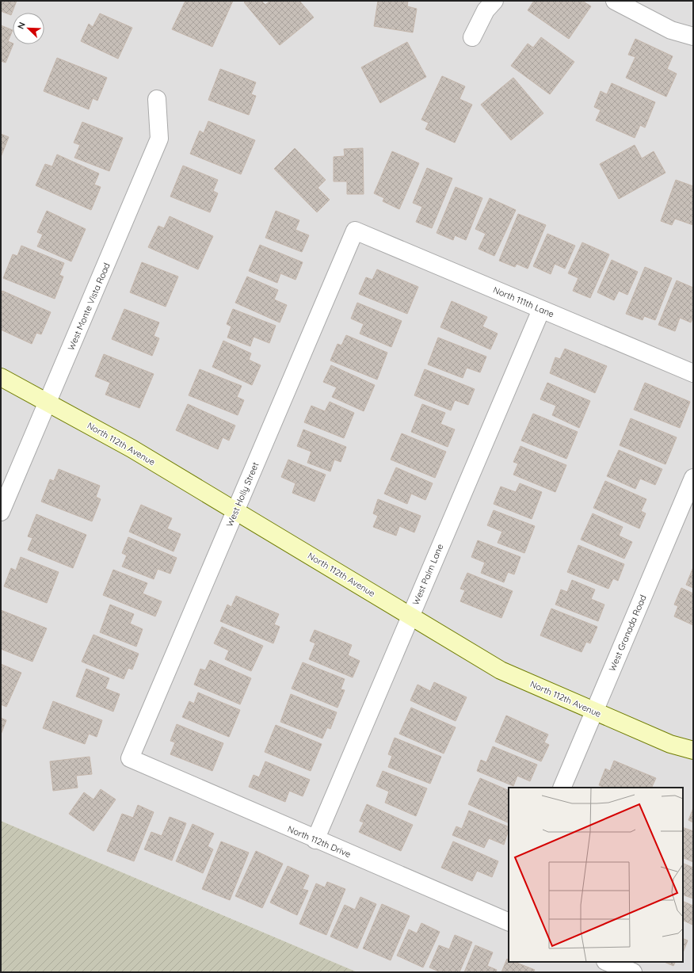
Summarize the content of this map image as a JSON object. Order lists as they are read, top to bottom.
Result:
{
  "streets": {
    "street": [
      "North 111th Lane",
      "West Monte Vista Road",
      "North 112th Avenue",
      "West Holly Street",
      "West Palm Lane",
      "West Granada Road",
      "North 112th Drive"
    ]
  },
  "crossings": [
    ["North 111th Lane", "West Holly Street"],
    ["North 111th Lane", "West Palm Lane"],
    ["West Monte Vista Road", "North 112th Avenue"],
    ["North 112th Avenue", "West Holly Street"],
    ["North 112th Avenue", "West Palm Lane"],
    ["North 112th Avenue", "West Granada Road"],
    ["West Holly Street", "North 112th Drive"],
    ["West Palm Lane", "North 112th Drive"]
  ],
  "north": "top left"
}
